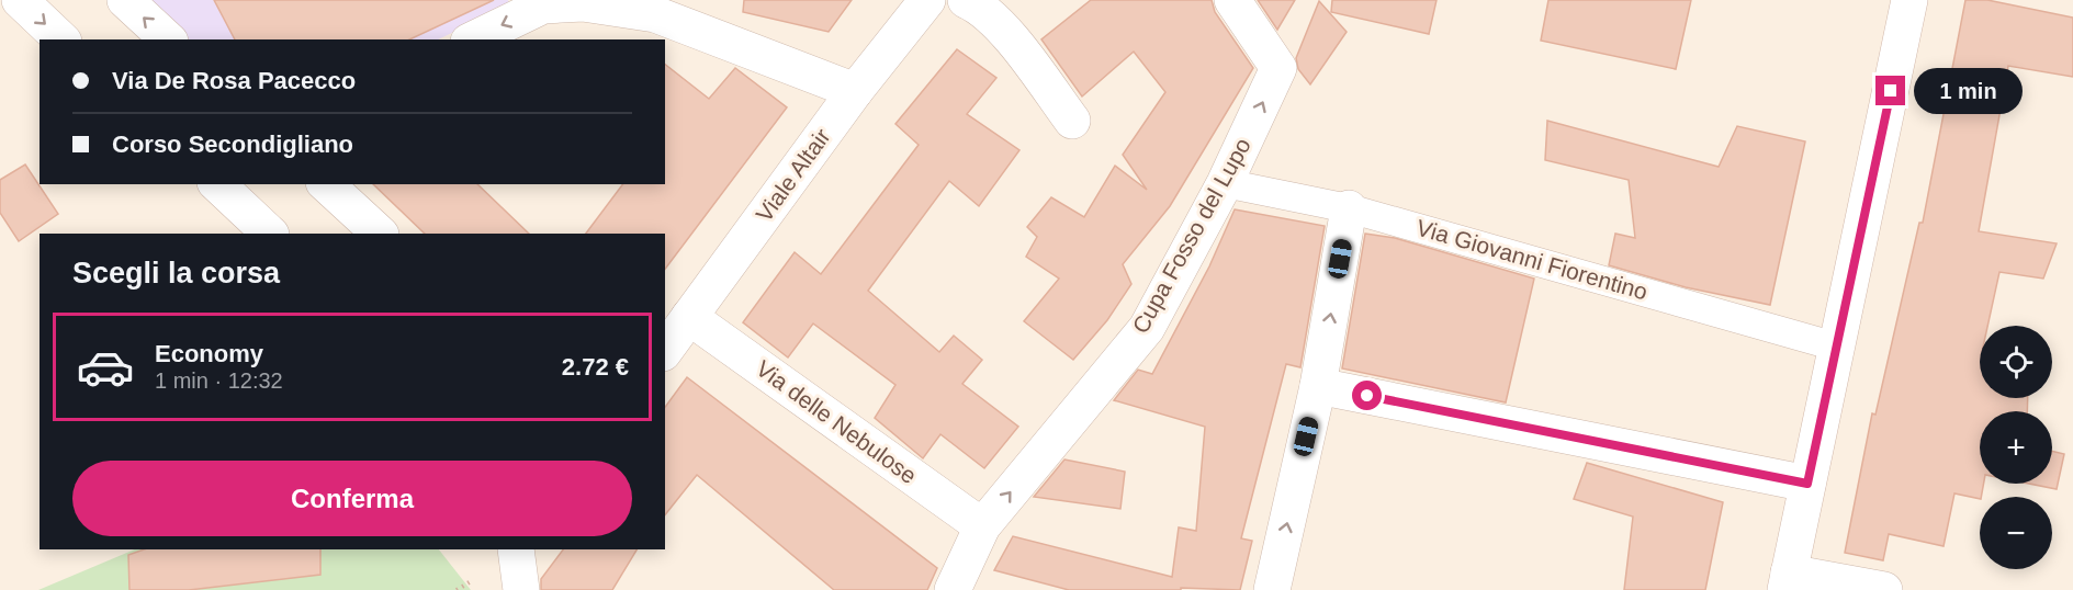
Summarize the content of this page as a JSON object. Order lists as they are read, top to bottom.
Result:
{
  "streets": {
    "street": [
      "Viale Altair",
      "Cupa Fosso del Lupo",
      "Via Giovanni Fiorentino",
      "Via delle Nebulose"
    ]
  },
  "crossings": [
    ["Viale Altair", "Via delle Nebulose"],
    ["Cupa Fosso del Lupo", "Via Giovanni Fiorentino"],
    ["Cupa Fosso del Lupo", "Via delle Nebulose"]
  ],
  "page": {
    "banner": ["Via De Rosa Pacecco", "Corso Secondigliano"],
    "bubble": "1 min",
    "heading": "Scegli la corsa",
    "list": [
      {
        "name": "Economy",
        "note": "1 min · 12:32",
        "value": "2.72 €"
      }
    ],
    "map_buttons": ["+", "−"],
    "buttons": "Conferma"
  }
}
